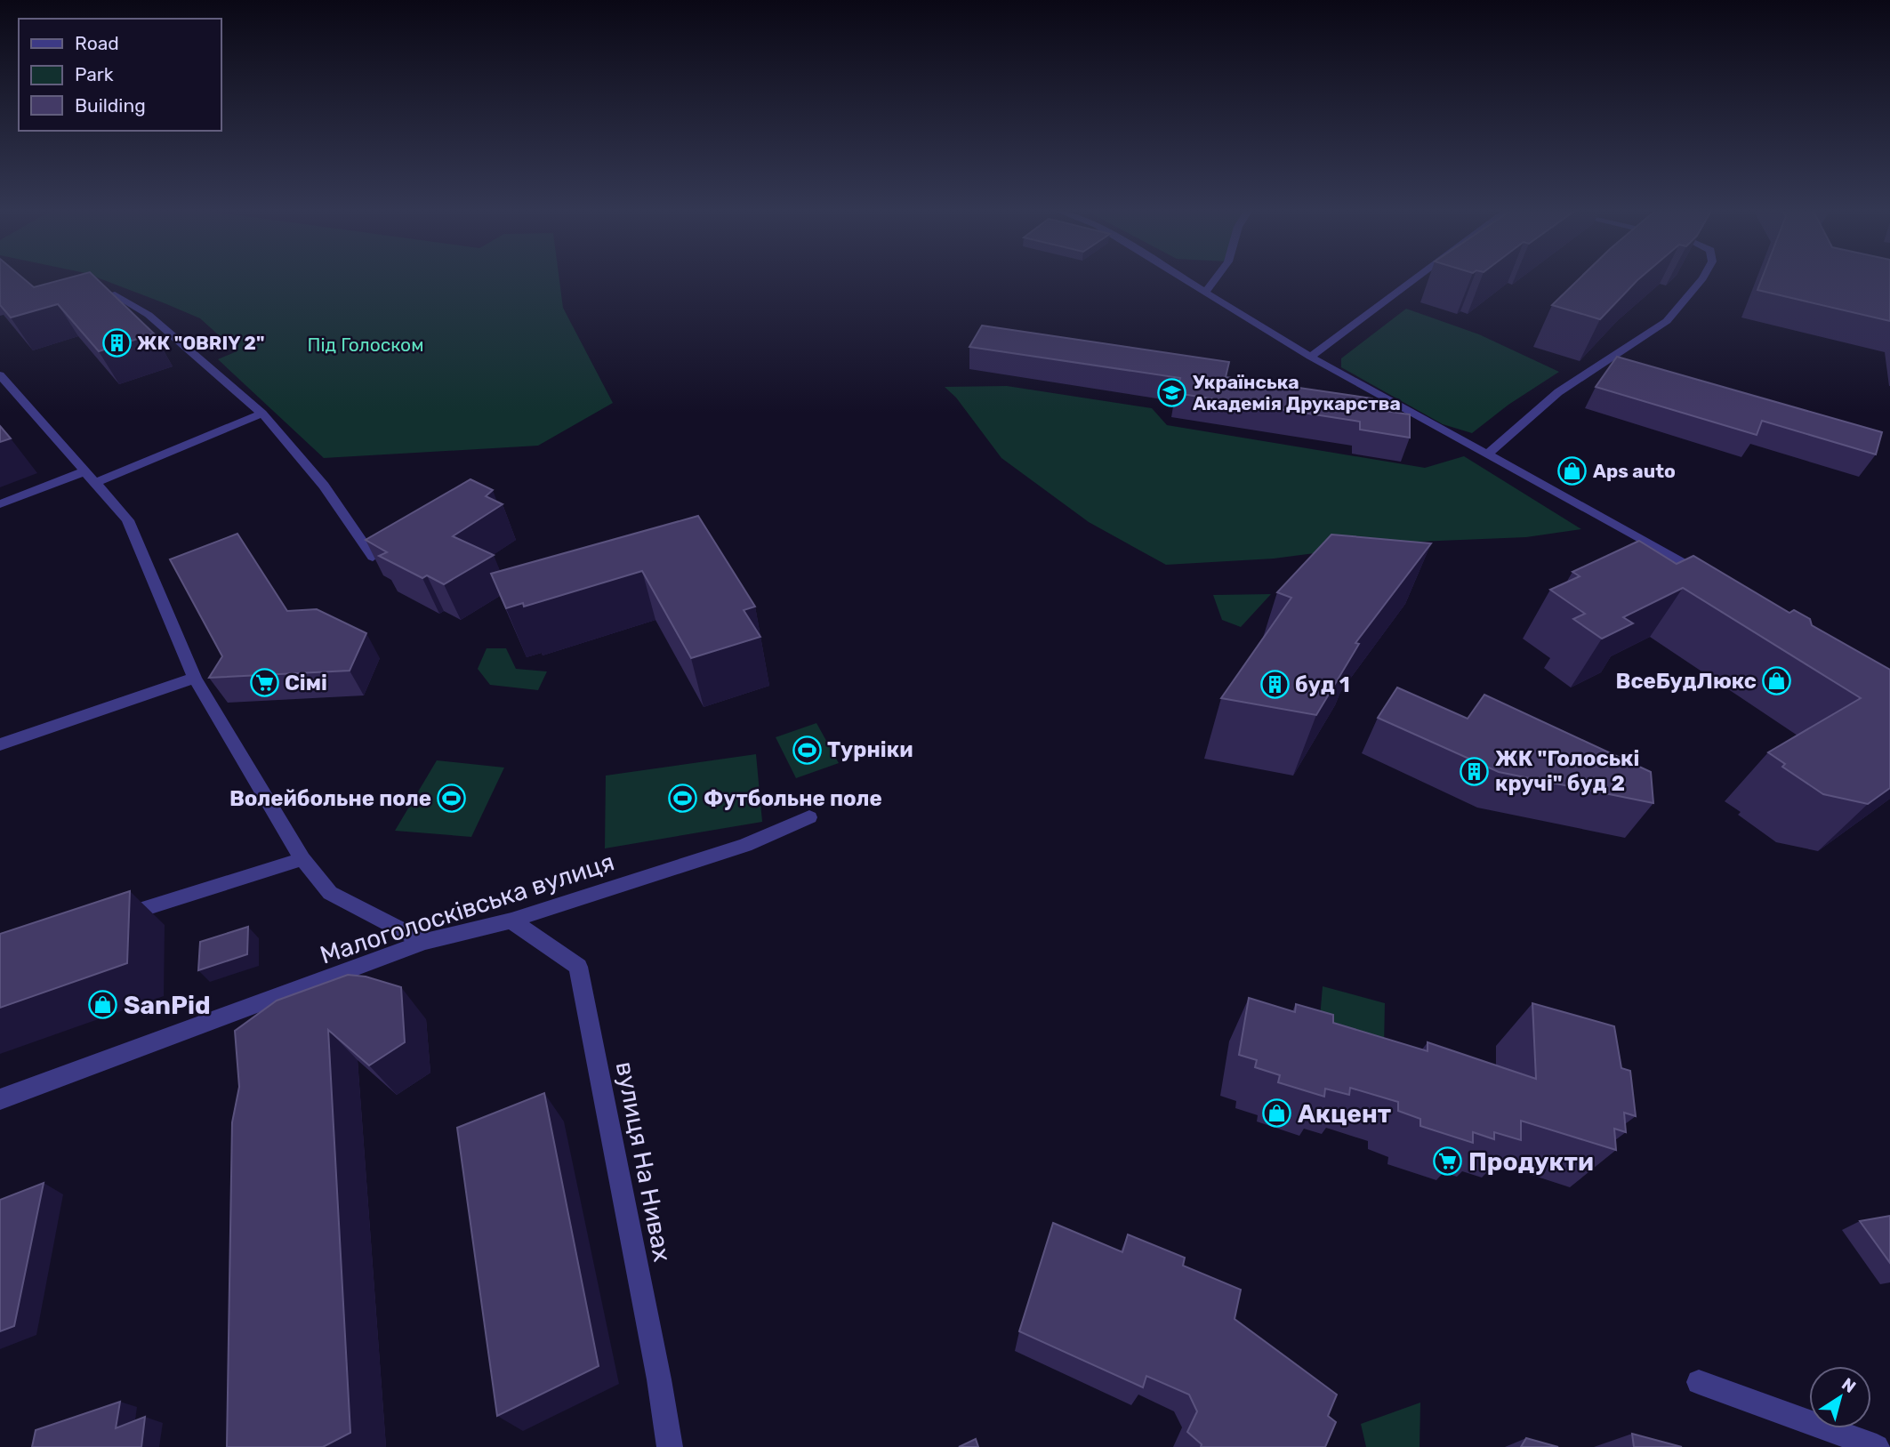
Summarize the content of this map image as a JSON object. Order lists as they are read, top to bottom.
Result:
{
  "streets": {
    "street": ["Малоголосківська вулиця", "вулиця На Нивах"]
  },
  "crossings": [
    ["Малоголосківська вулиця", "вулиця На Нивах"]
  ],
  "parks": ["Під Голоском"],
  "places": {
    "building": ["ЖК \"OBRIY 2\"", "буд 1", "ЖК \"Голоські кручі\" буд 2"],
    "school or university": ["Українська Академія Друкарства"],
    "shop": [
      "Aps auto",
      "ВсеБудЛюкс",
      "SanPid",
      "Акцент"
    ],
    "supermarket": ["Сімі", "Продукти"],
    "sports": ["Турніки", "Волейбольне поле", "Футбольне поле"]
  },
  "legend": ["Road", "Park", "Building"],
  "north": "top right"
}
